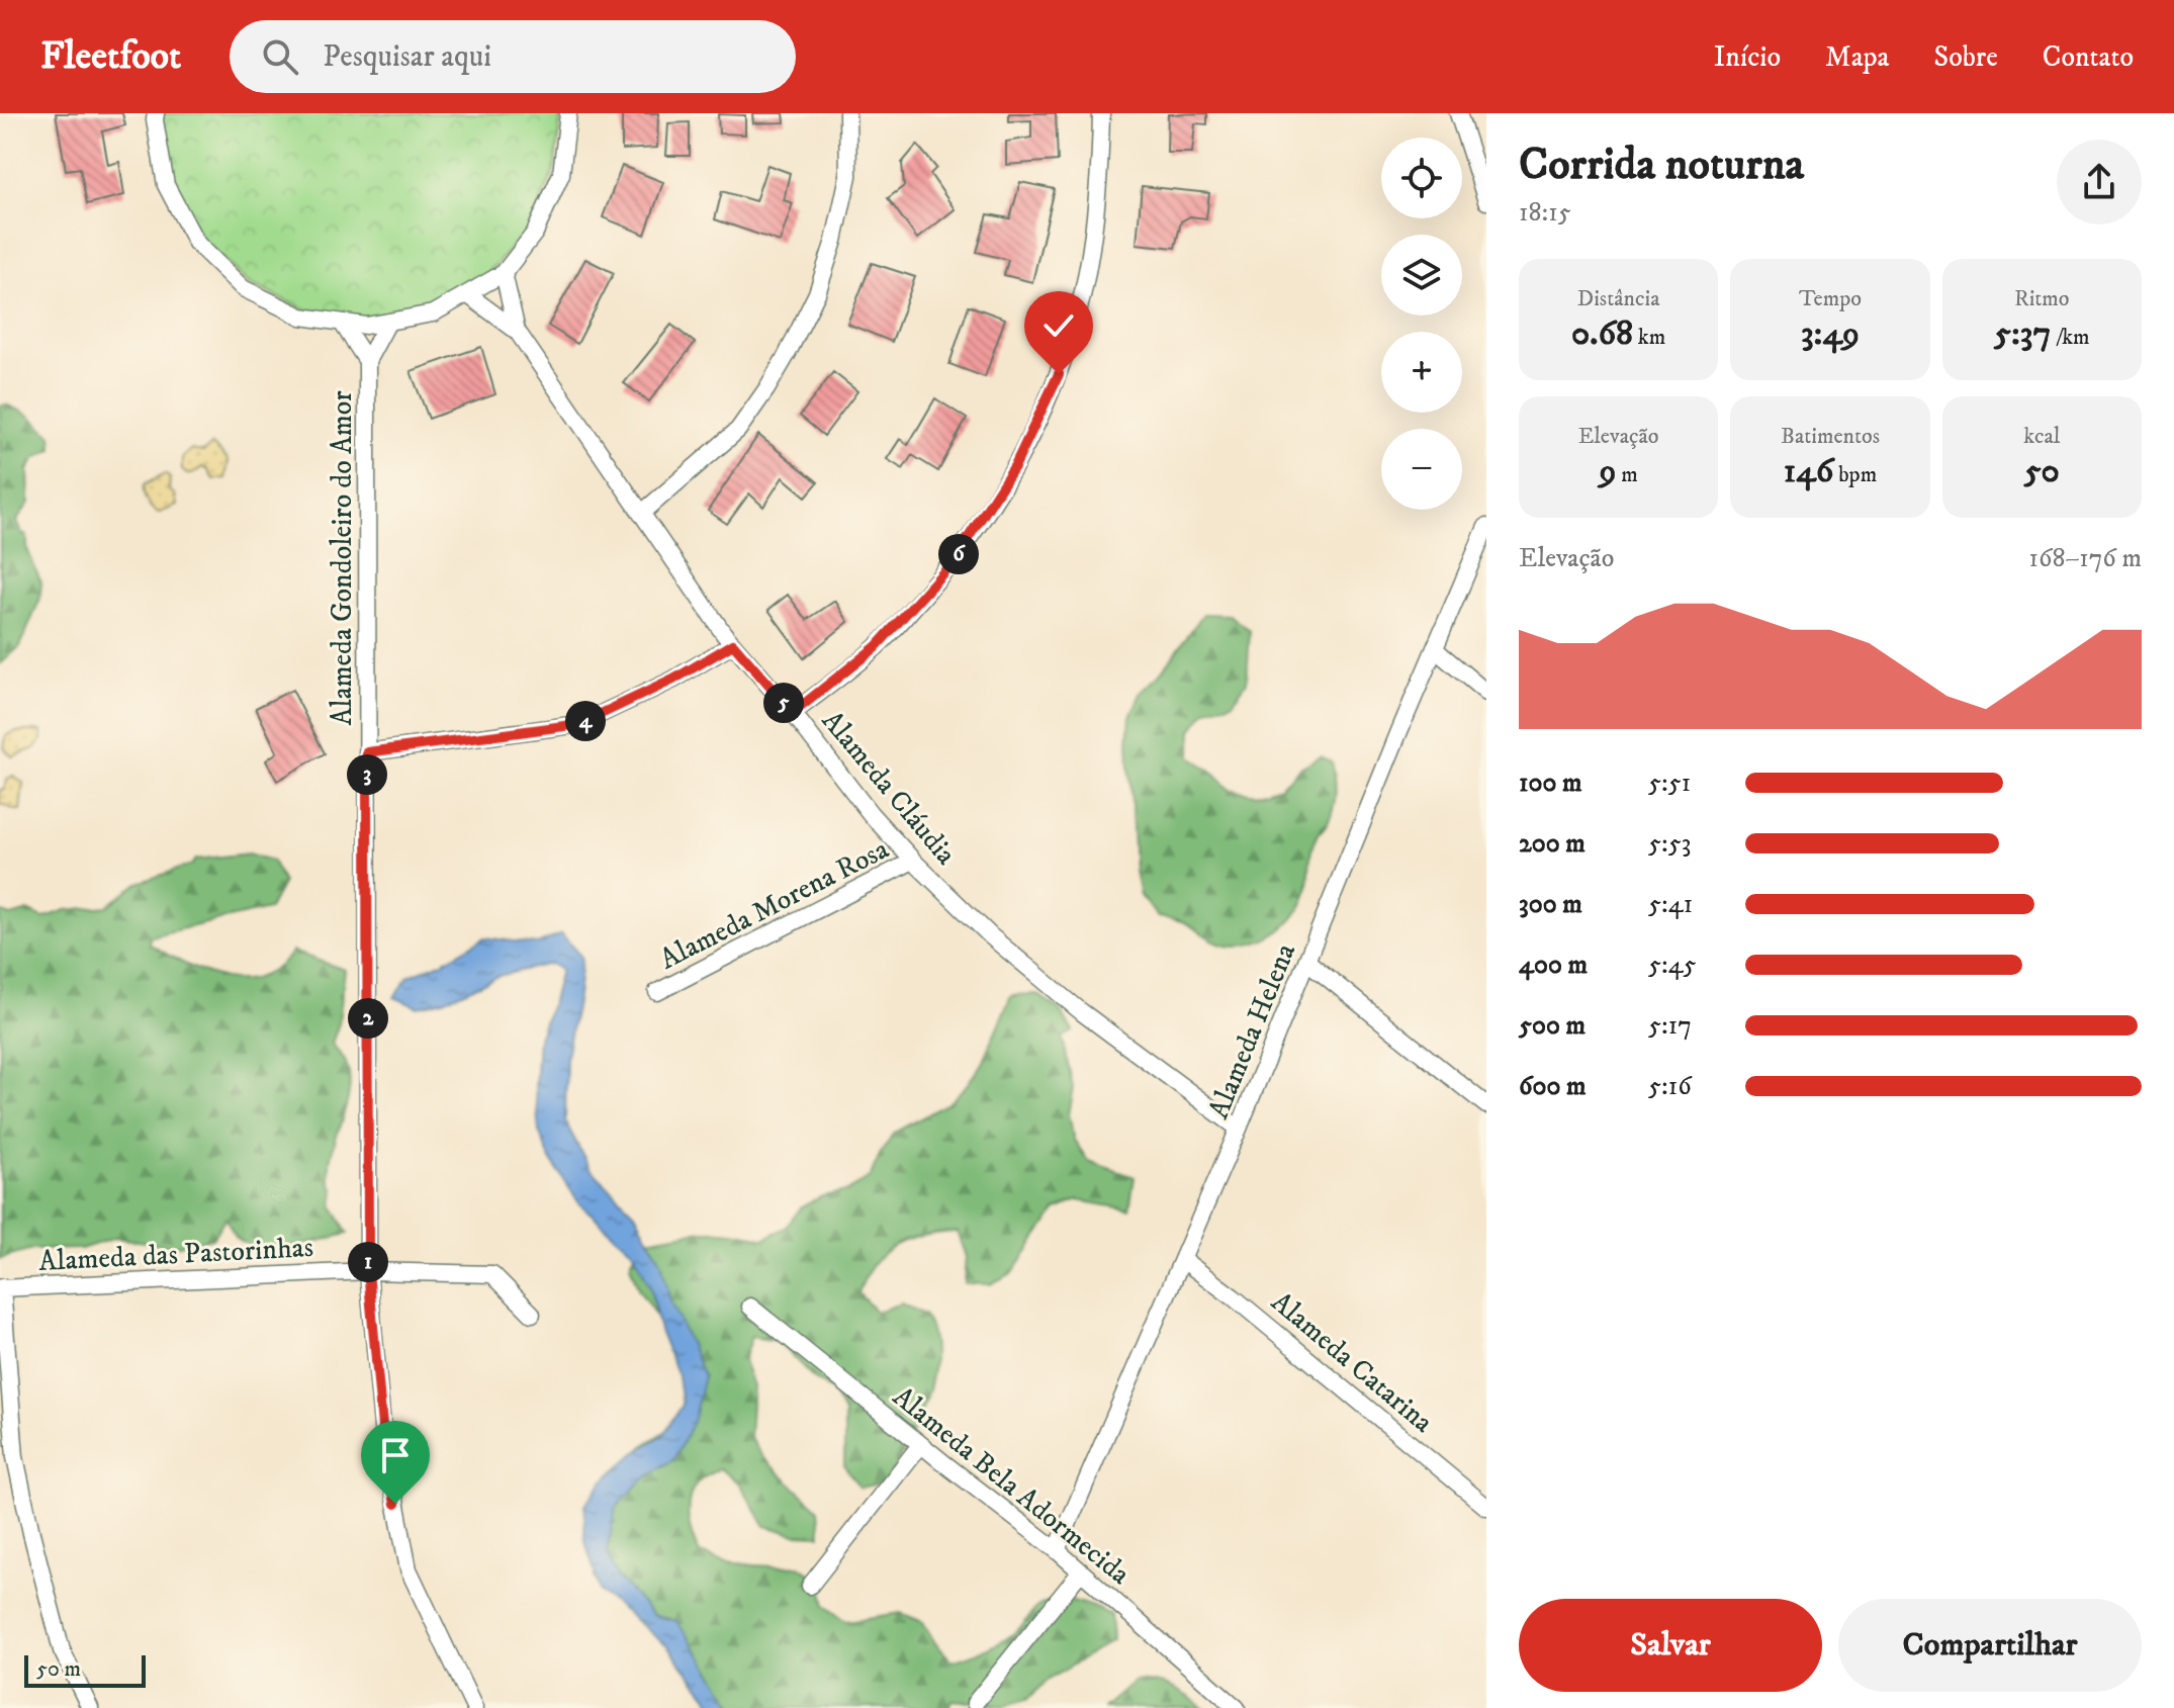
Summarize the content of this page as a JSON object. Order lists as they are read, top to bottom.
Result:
{
  "streets": {
    "street": [
      "Alameda Gondoleiro do Amor",
      "Alameda Cláudia",
      "Alameda Morena Rosa",
      "Alameda Helena",
      "Alameda das Pastorinhas",
      "Alameda Catarina",
      "Alameda Bela Adormecida"
    ]
  },
  "crossings": [
    ["Alameda Gondoleiro do Amor", "Alameda das Pastorinhas"],
    ["Alameda Cláudia", "Alameda Morena Rosa"],
    ["Alameda Cláudia", "Alameda Helena"],
    ["Alameda Helena", "Alameda Catarina"],
    ["Alameda Helena", "Alameda Bela Adormecida"]
  ],
  "scale_bar": "50 m",
  "page": {
    "header": "Fleetfoot",
    "search": "Pesquisar aqui",
    "nav": [
      "Início",
      "Mapa",
      "Sobre",
      "Contato"
    ],
    "heading": ["Corrida noturna", "18:15"],
    "map_buttons": ["+", "−"],
    "stats": [
      ["Distância", "0.68 km"],
      ["Tempo", "3:49"],
      ["Ritmo", "5:37 /km"],
      ["Elevação", "9 m"],
      ["Batimentos", "146 bpm"],
      ["kcal", "50"]
    ],
    "chart": ["Elevação", "168–176 m"],
    "pins": [
      "6",
      "5",
      "4",
      "3",
      "2",
      "1"
    ],
    "list": [
      {
        "name": "100 m",
        "note": "5:51"
      },
      {
        "name": "200 m",
        "note": "5:53"
      },
      {
        "name": "300 m",
        "note": "5:41"
      },
      {
        "name": "400 m",
        "note": "5:45"
      },
      {
        "name": "500 m",
        "note": "5:17"
      },
      {
        "name": "600 m",
        "note": "5:16"
      }
    ],
    "buttons": ["Salvar", "Compartilhar"],
    "scale": "50 m"
  }
}
